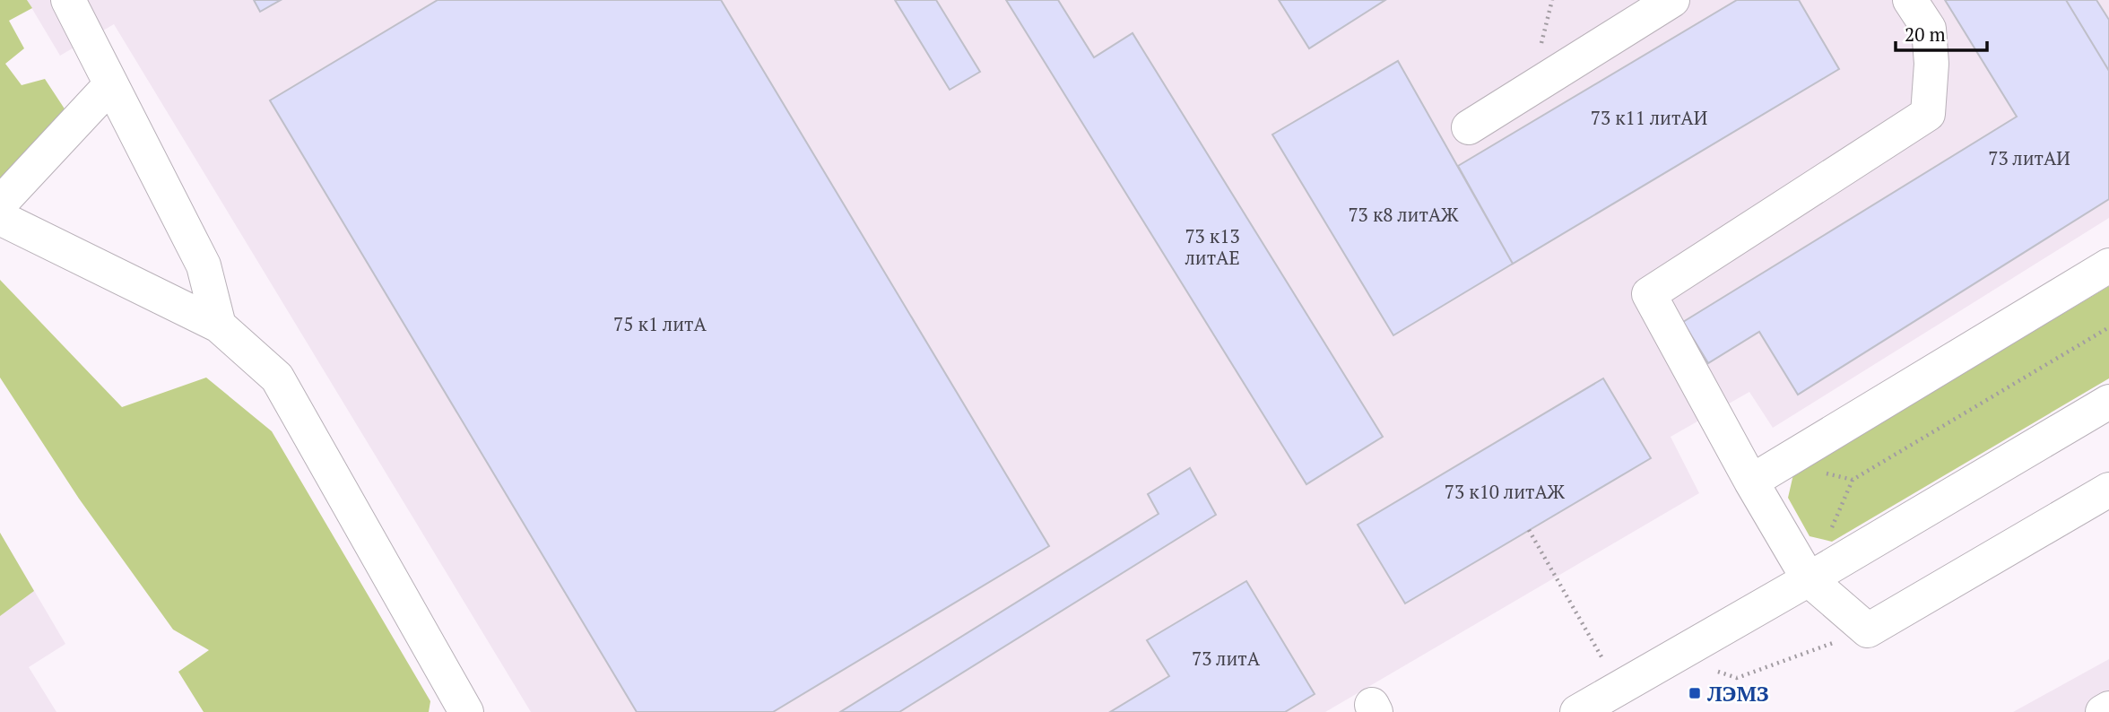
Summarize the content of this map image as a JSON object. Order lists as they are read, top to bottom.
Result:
{
  "places": {
    "transit": ["ЛЭМЗ"]
  },
  "house_numbers": [
    "73 к11 литАИ",
    "73 литАИ",
    "73 к8 литАЖ",
    "73 к13 литАЕ",
    "75 к1 литА",
    "73 к10 литАЖ",
    "73 литА"
  ],
  "scale_bar": "20 m"
}
